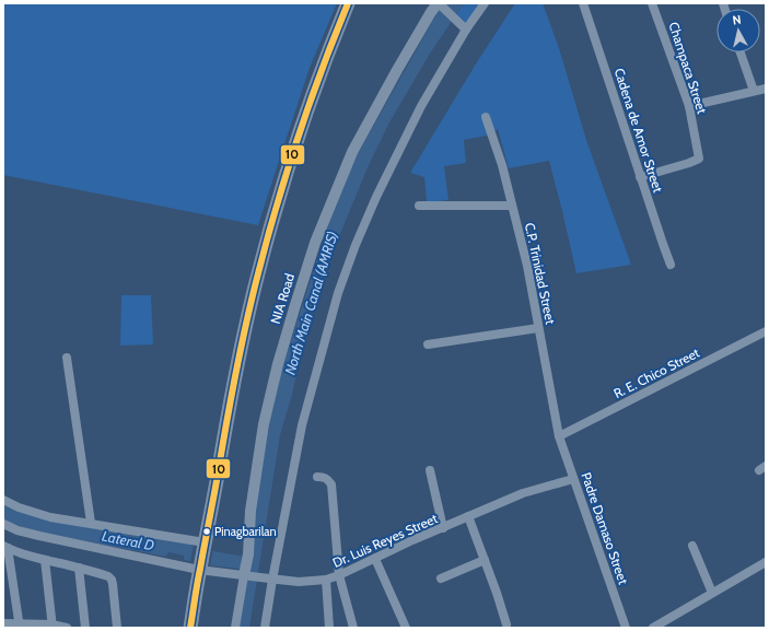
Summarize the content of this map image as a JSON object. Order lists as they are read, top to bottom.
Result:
{
  "streets": {
    "street": [
      "Champaca Street",
      "Cadena de Amor Street",
      "C.P. Trinidad Street",
      "NIA Road",
      "R. E. Chico Street",
      "Padre Damaso Street",
      "Dr. Luis Reyes Street"
    ]
  },
  "crossings": [
    ["Champaca Street", "Cadena de Amor Street"],
    ["C.P. Trinidad Street", "R. E. Chico Street"],
    ["C.P. Trinidad Street", "Padre Damaso Street"],
    ["NIA Road", "Dr. Luis Reyes Street"],
    ["R. E. Chico Street", "Padre Damaso Street"],
    ["Padre Damaso Street", "Dr. Luis Reyes Street"]
  ],
  "water": ["North Main Canal (AMRIS)", "Lateral D"],
  "places": ["Pinagbarilan"],
  "lines": ["transit line 10"],
  "north": "top"
}
